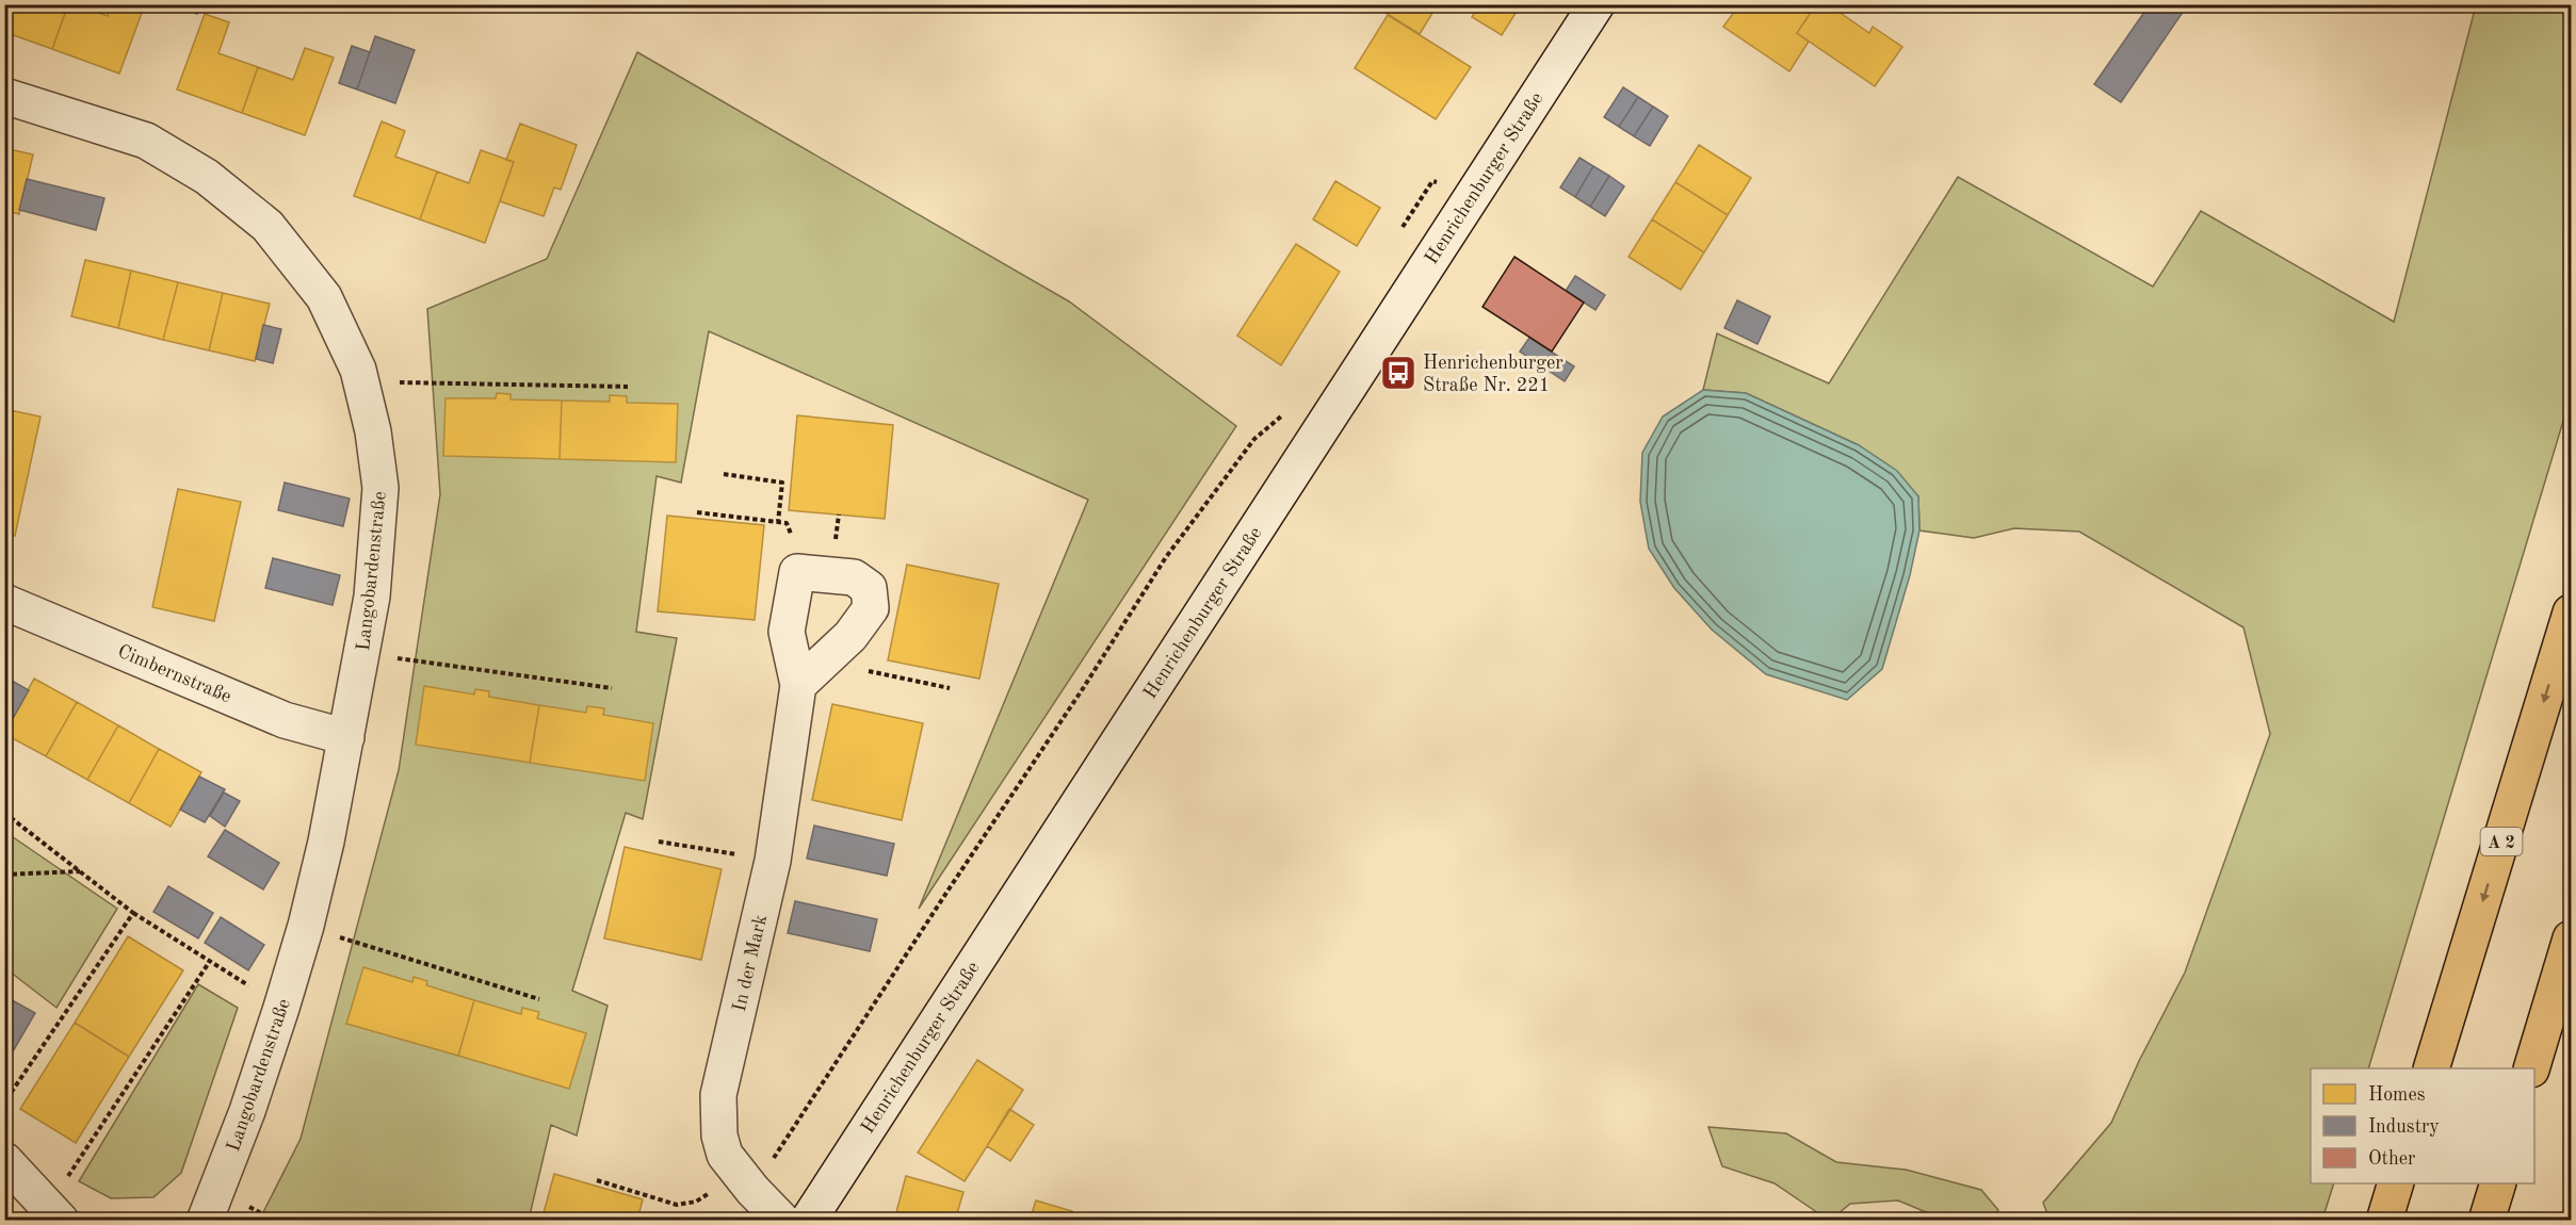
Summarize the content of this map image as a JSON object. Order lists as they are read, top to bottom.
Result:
{
  "streets": {
    "highway": ["A 2"],
    "street": [
      "Henrichenburger Straße",
      "Langobardenstraße",
      "Cimbernstraße",
      "In der Mark"
    ]
  },
  "crossings": [
    ["Langobardenstraße", "Cimbernstraße"]
  ],
  "places": {
    "bus stop": ["Henrichenburger Straße Nr. 221"]
  },
  "legend": ["Homes", "Industry", "Other"]
}
